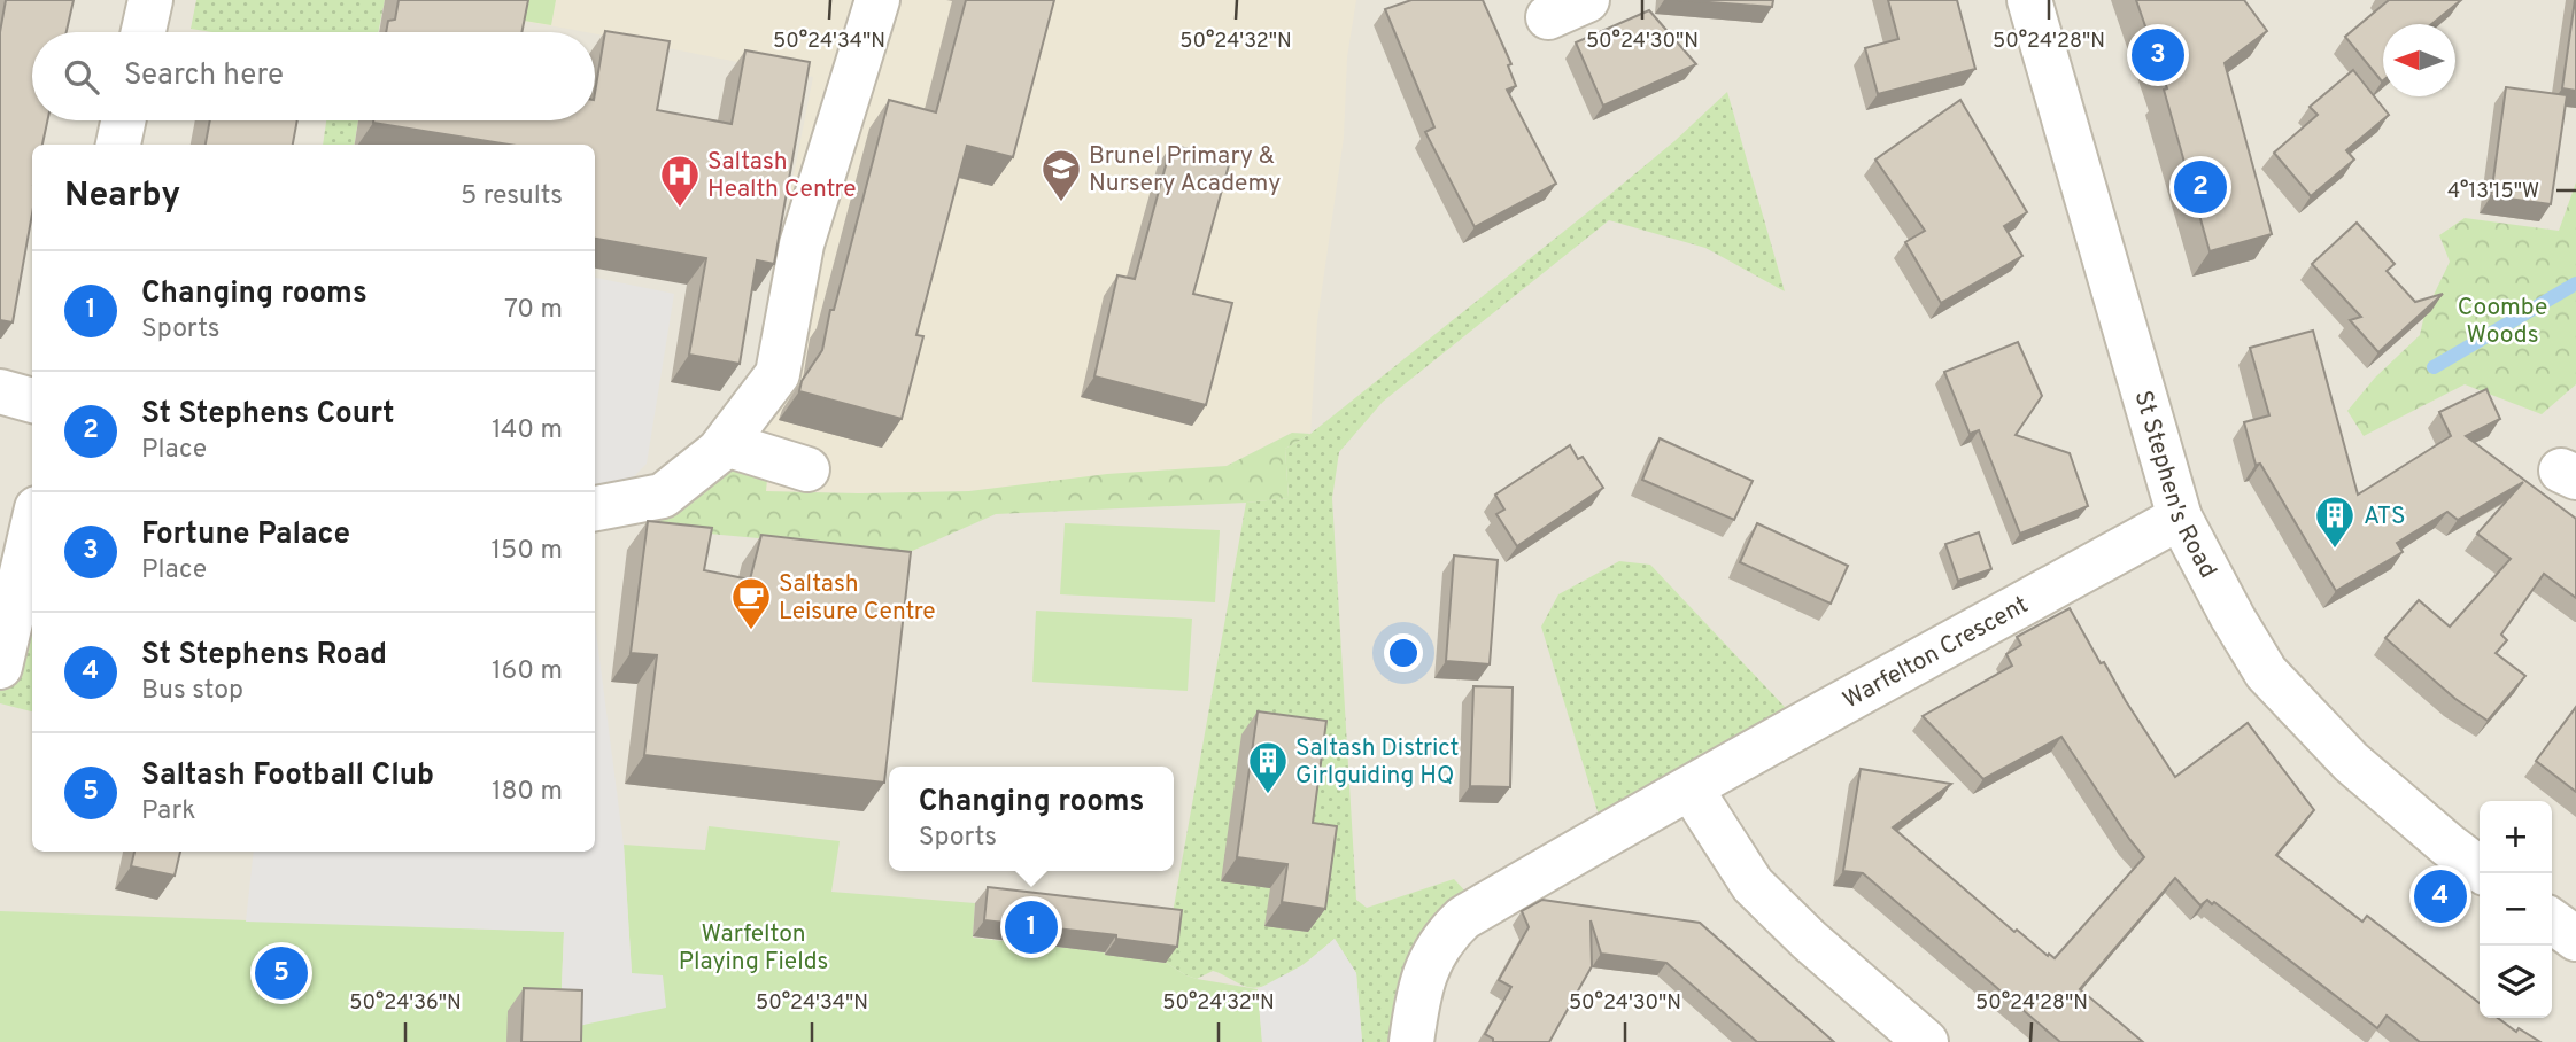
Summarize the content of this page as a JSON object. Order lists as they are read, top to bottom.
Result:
{
  "streets": {
    "street": ["St Stephen's Road", "Warfelton Crescent"]
  },
  "crossings": [
    ["St Stephen's Road", "Warfelton Crescent"]
  ],
  "parks": ["Coombe Woods", "Warfelton Playing Fields"],
  "places": {
    "school or university": ["Brunel Primary & Nursery Academy"],
    "hospital": ["Saltash Health Centre"],
    "building": ["ATS", "Saltash District Girlguiding HQ"],
    "cafe": ["Saltash Leisure Centre"]
  },
  "north": "left",
  "page": {
    "pins": [
      "3",
      "2",
      "4",
      "1",
      "5"
    ],
    "search": "Search here",
    "heading": ["Nearby", "5 results"],
    "list": [
      {
        "mark": "1",
        "name": "Changing rooms",
        "note": "Sports",
        "value": "70 m"
      },
      {
        "mark": "2",
        "name": "St Stephens Court",
        "note": "Place",
        "value": "140 m"
      },
      {
        "mark": "3",
        "name": "Fortune Palace",
        "note": "Place",
        "value": "150 m"
      },
      {
        "mark": "4",
        "name": "St Stephens Road",
        "note": "Bus stop",
        "value": "160 m"
      },
      {
        "mark": "5",
        "name": "Saltash Football Club",
        "note": "Park",
        "value": "180 m"
      }
    ],
    "popup": ["Changing rooms", "Sports"],
    "map_buttons": ["+", "−"]
  },
  "coordinates": [
    "50°24'34\"N",
    "50°24'32\"N",
    "50°24'30\"N",
    "50°24'28\"N",
    "4°13'15\"W",
    "50°24'36\"N"
  ]
}
